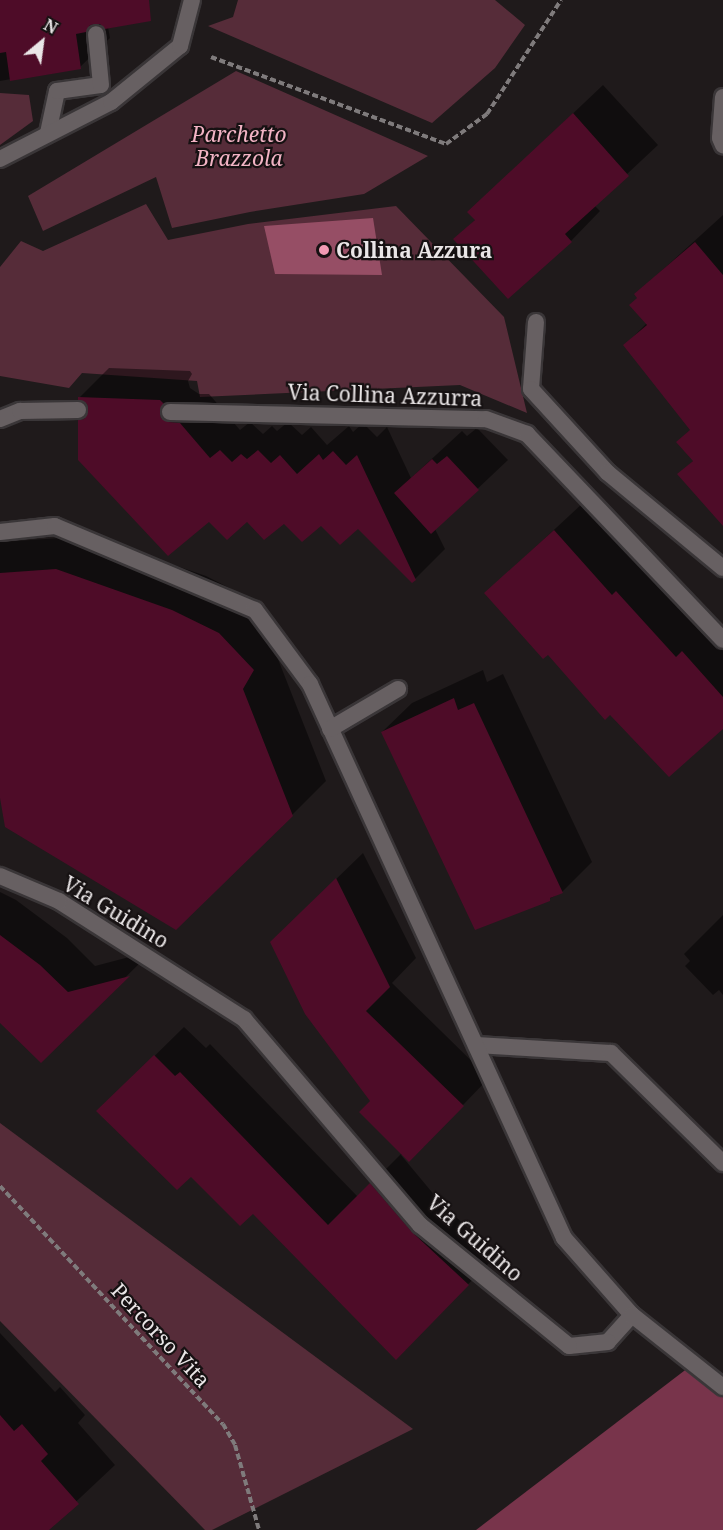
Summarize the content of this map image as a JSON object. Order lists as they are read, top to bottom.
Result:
{
  "streets": {
    "street": ["Via Collina Azzurra", "Via Guidino"],
    "path": ["Percorso Vita"]
  },
  "parks": ["Parchetto Brazzola"],
  "places": ["Collina Azzura"],
  "north": "top right"
}
